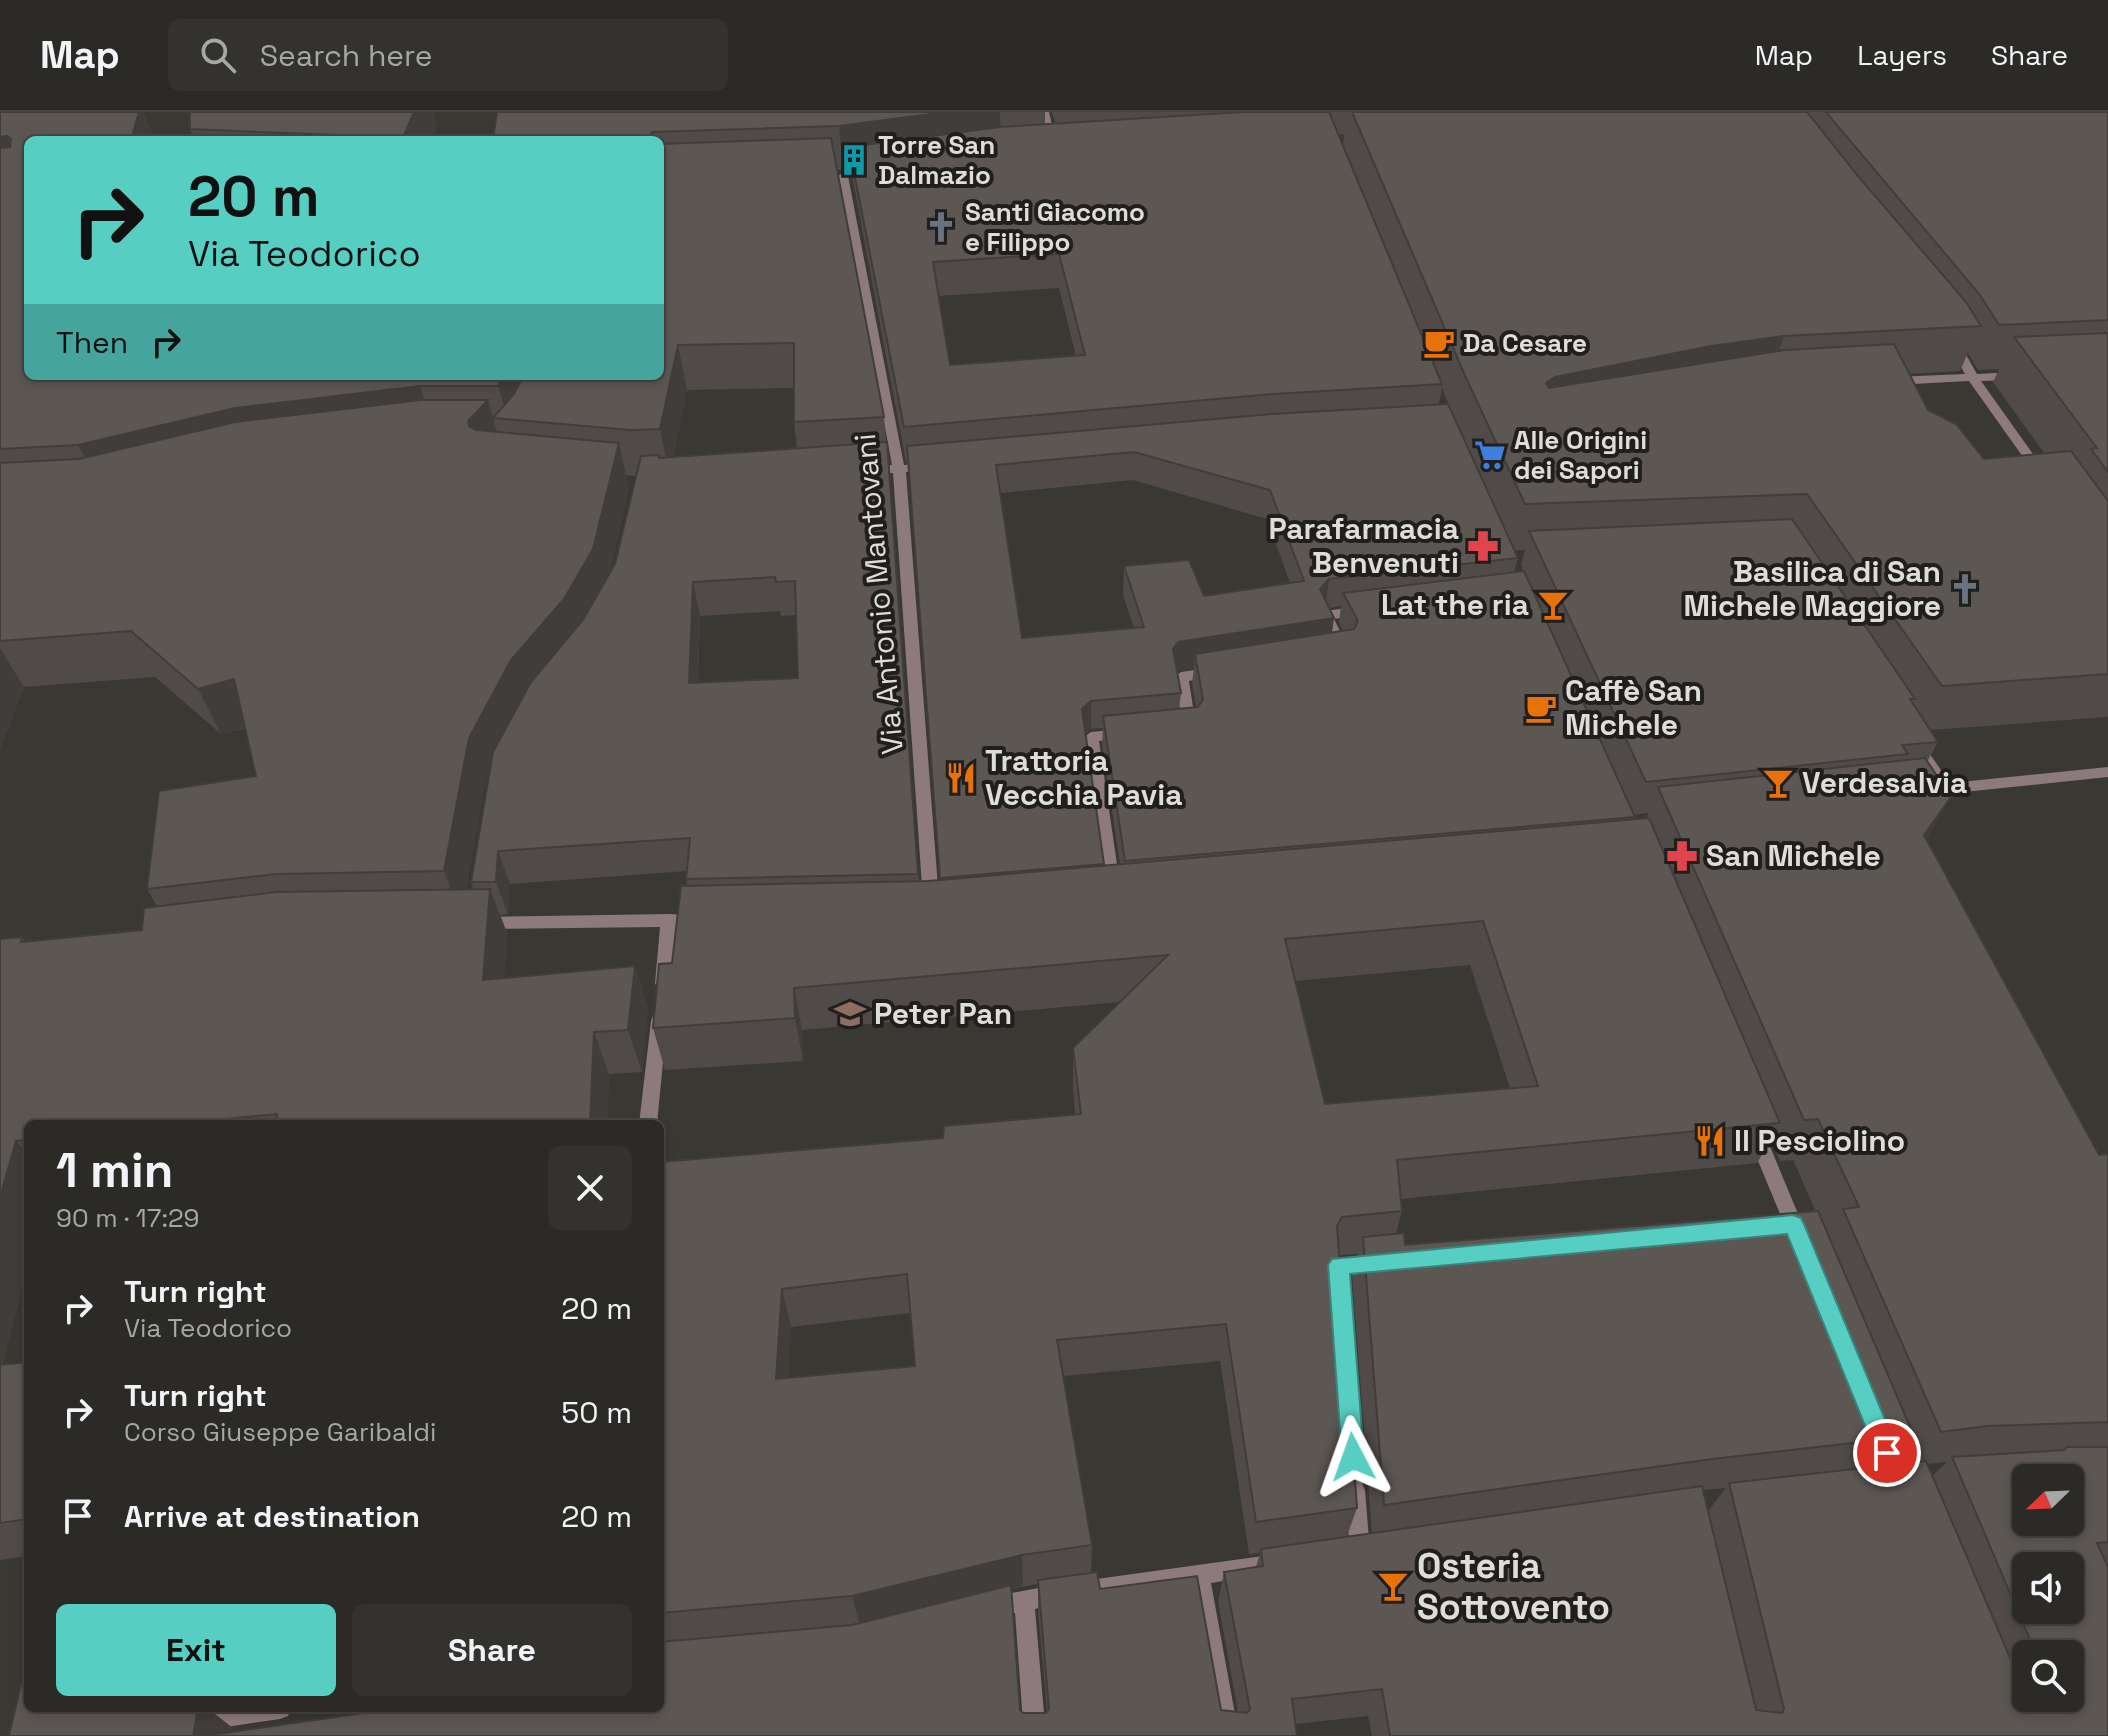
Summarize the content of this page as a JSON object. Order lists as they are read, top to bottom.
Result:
{
  "streets": {
    "street": ["Via Antonio Mantovani"]
  },
  "places": {
    "building": ["Torre San Dalmazio"],
    "church": ["Santi Giacomo e Filippo", "Basilica di San Michele Maggiore"],
    "cafe": ["Da Cesare", "Caffè San Michele"],
    "supermarket": ["Alle Origini dei Sapori"],
    "pharmacy": ["Parafarmacia Benvenuti", "San Michele"],
    "bar": ["Lat the ria", "Verdesalvia", "Osteria Sottovento"],
    "restaurant": ["Trattoria Vecchia Pavia", "Il Pesciolino"],
    "school or university": ["Peter Pan"]
  },
  "north": "bottom left",
  "page": {
    "header": "Map",
    "search": "Search here",
    "nav": ["Map", "Layers", "Share"],
    "turn": ["20 m", "Via Teodorico"],
    "then": "Then",
    "heading": ["1 min", "90 m · 17:29"],
    "list": [
      {
        "name": "Turn right",
        "note": "Via Teodorico",
        "value": "20 m"
      },
      {
        "name": "Turn right",
        "note": "Corso Giuseppe Garibaldi",
        "value": "50 m"
      },
      {
        "name": "Arrive at destination",
        "value": "20 m"
      }
    ],
    "buttons": ["Exit", "Share"]
  }
}
